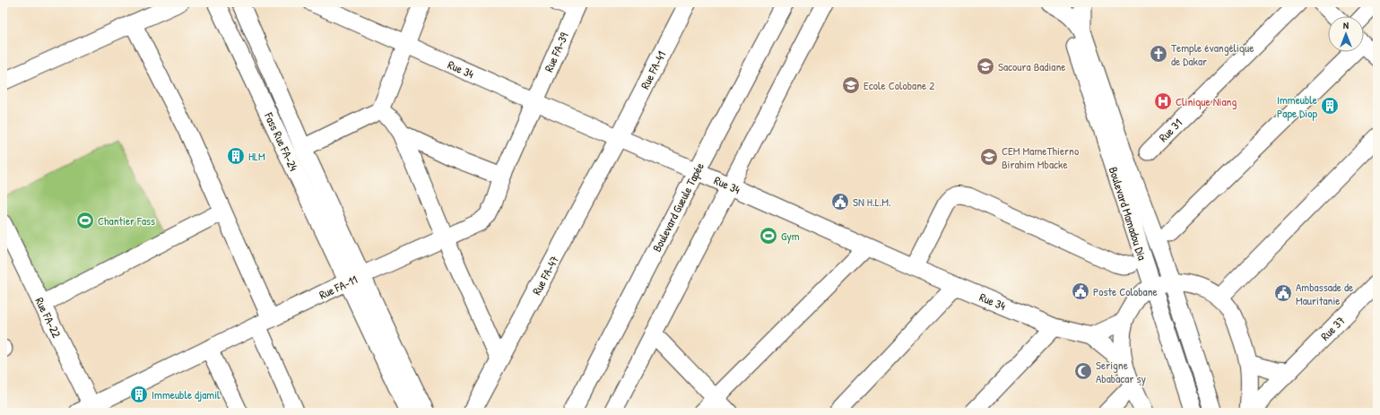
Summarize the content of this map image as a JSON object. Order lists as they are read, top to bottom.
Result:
{
  "streets": {
    "street": [
      "Rue FA-39",
      "Rue 34",
      "Rue FA-41",
      "Rue 31",
      "Fass Rue FA-24",
      "Boulevard Gueule Tapée",
      "Boulevard Mamadou Dia",
      "Rue FA-47",
      "Rue FA-11",
      "Rue FA-22",
      "Rue 37"
    ]
  },
  "crossings": [
    ["Rue FA-39", "Rue 34"],
    ["Rue FA-39", "Rue FA-11"],
    ["Rue 34", "Rue FA-41"],
    ["Rue 34", "Boulevard Gueule Tapée"],
    ["Rue 34", "Rue FA-47"],
    ["Rue 34", "Rue FA-11"],
    ["Rue FA-41", "Rue FA-47"],
    ["Fass Rue FA-24", "Rue FA-11"],
    ["Rue FA-11", "Rue FA-22"]
  ],
  "places": {
    "church": ["Temple évangélique de Dakar"],
    "school or university": ["Sacoura Badiane", "Ecole Colobane 2", "CEM MameThierno Birahim Mbacke"],
    "hospital": ["Clinique Niang"],
    "building": ["Immeuble Pape Diop", "HLM", "Immeuble djamil"],
    "public building": ["SN H.L.M.", "Poste Colobane", "Ambassade de Mauritanie"],
    "sports": ["Chantier Fass", "Gym"],
    "mosque": ["Serigne Ababacar sy"]
  },
  "north": "top"
}
